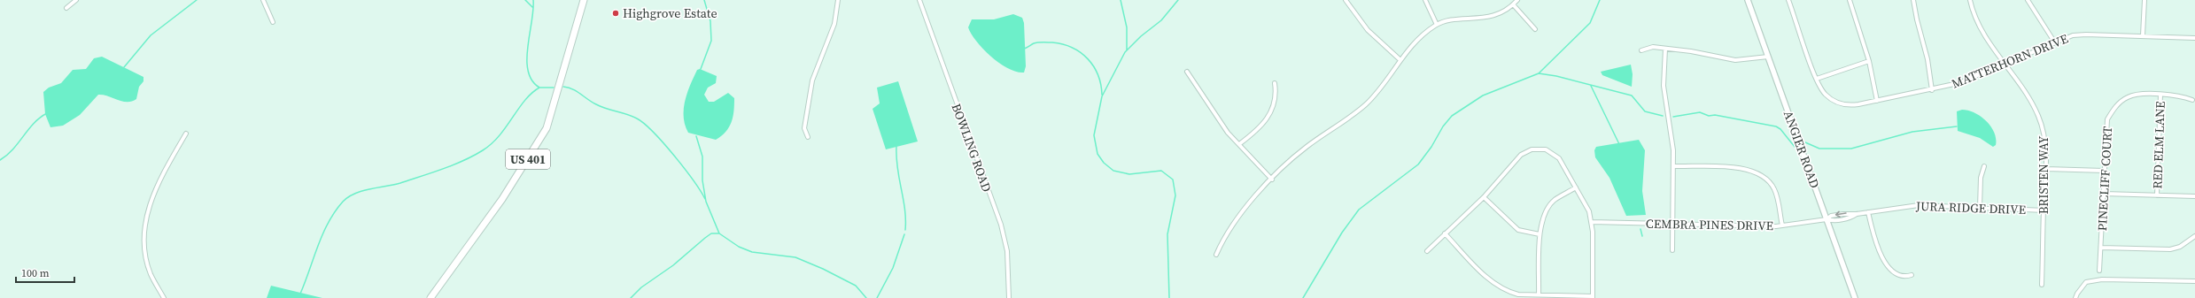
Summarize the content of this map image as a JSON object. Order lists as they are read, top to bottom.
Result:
{
  "streets": {
    "highway": ["US 401"],
    "street": [
      "MATTERHORN DRIVE",
      "RED ELM LANE",
      "BOWLING ROAD",
      "ANGIER ROAD",
      "BRISTEN WAY",
      "PINECLIFF COURT",
      "JURA RIDGE DRIVE",
      "CEMBRA PINES DRIVE"
    ]
  },
  "crossings": [
    ["MATTERHORN DRIVE", "BRISTEN WAY"],
    ["RED ELM LANE", "PINECLIFF COURT"],
    ["ANGIER ROAD", "JURA RIDGE DRIVE"],
    ["ANGIER ROAD", "CEMBRA PINES DRIVE"],
    ["BRISTEN WAY", "JURA RIDGE DRIVE"],
    ["JURA RIDGE DRIVE", "CEMBRA PINES DRIVE"]
  ],
  "places": ["Highgrove Estate"],
  "scale_bar": "100 m"
}
